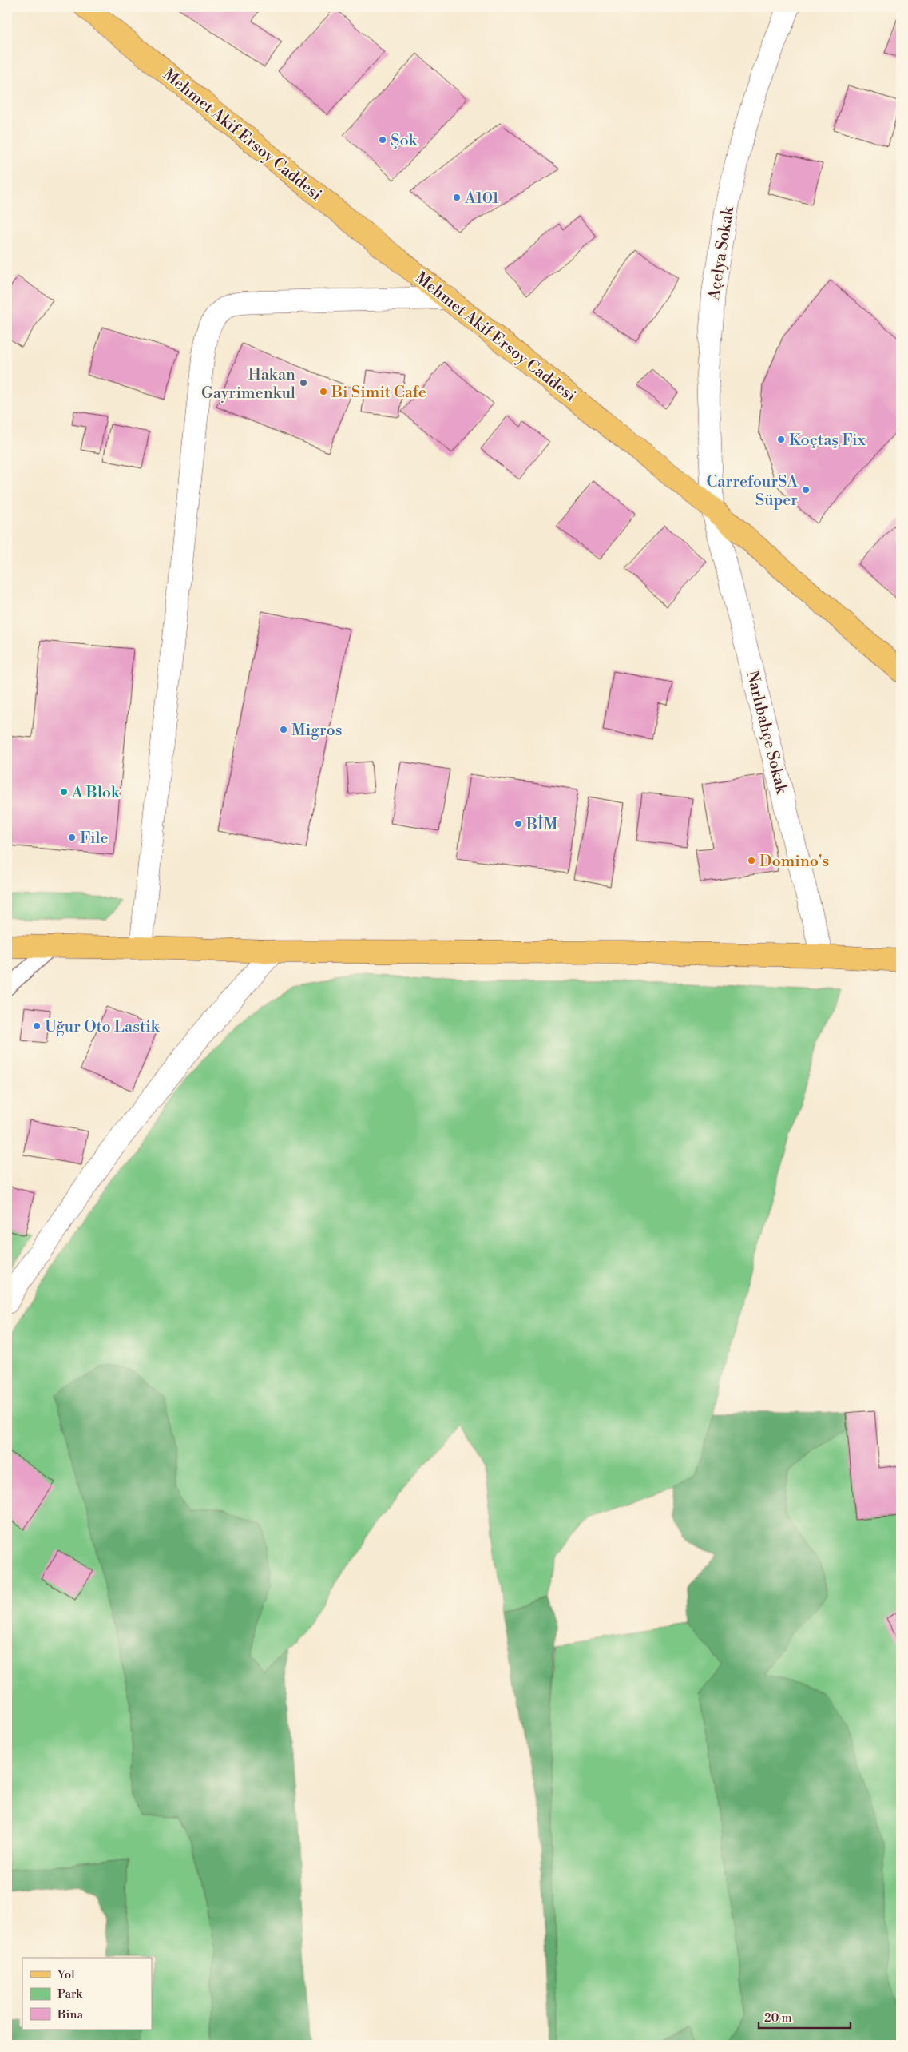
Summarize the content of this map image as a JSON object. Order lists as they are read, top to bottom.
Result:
{
  "streets": {
    "main road": ["Mehmet Akif Ersoy Caddesi"],
    "street": ["Açelya Sokak", "Narlıbahçe Sokak"]
  },
  "crossings": [
    ["Mehmet Akif Ersoy Caddesi", "Açelya Sokak"],
    ["Mehmet Akif Ersoy Caddesi", "Narlıbahçe Sokak"],
    ["Açelya Sokak", "Narlıbahçe Sokak"]
  ],
  "places": [
    "Şok",
    "A101",
    "Hakan Gayrimenkul",
    "Bi Simit Cafe",
    "Koçtaş Fix",
    "CarrefourSA Süper",
    "Migros",
    "A Blok",
    "BİM",
    "File",
    "Domino's",
    "Uğur Oto Lastik"
  ],
  "legend": ["Yol", "Park", "Bina"],
  "scale_bar": "20 m"
}
